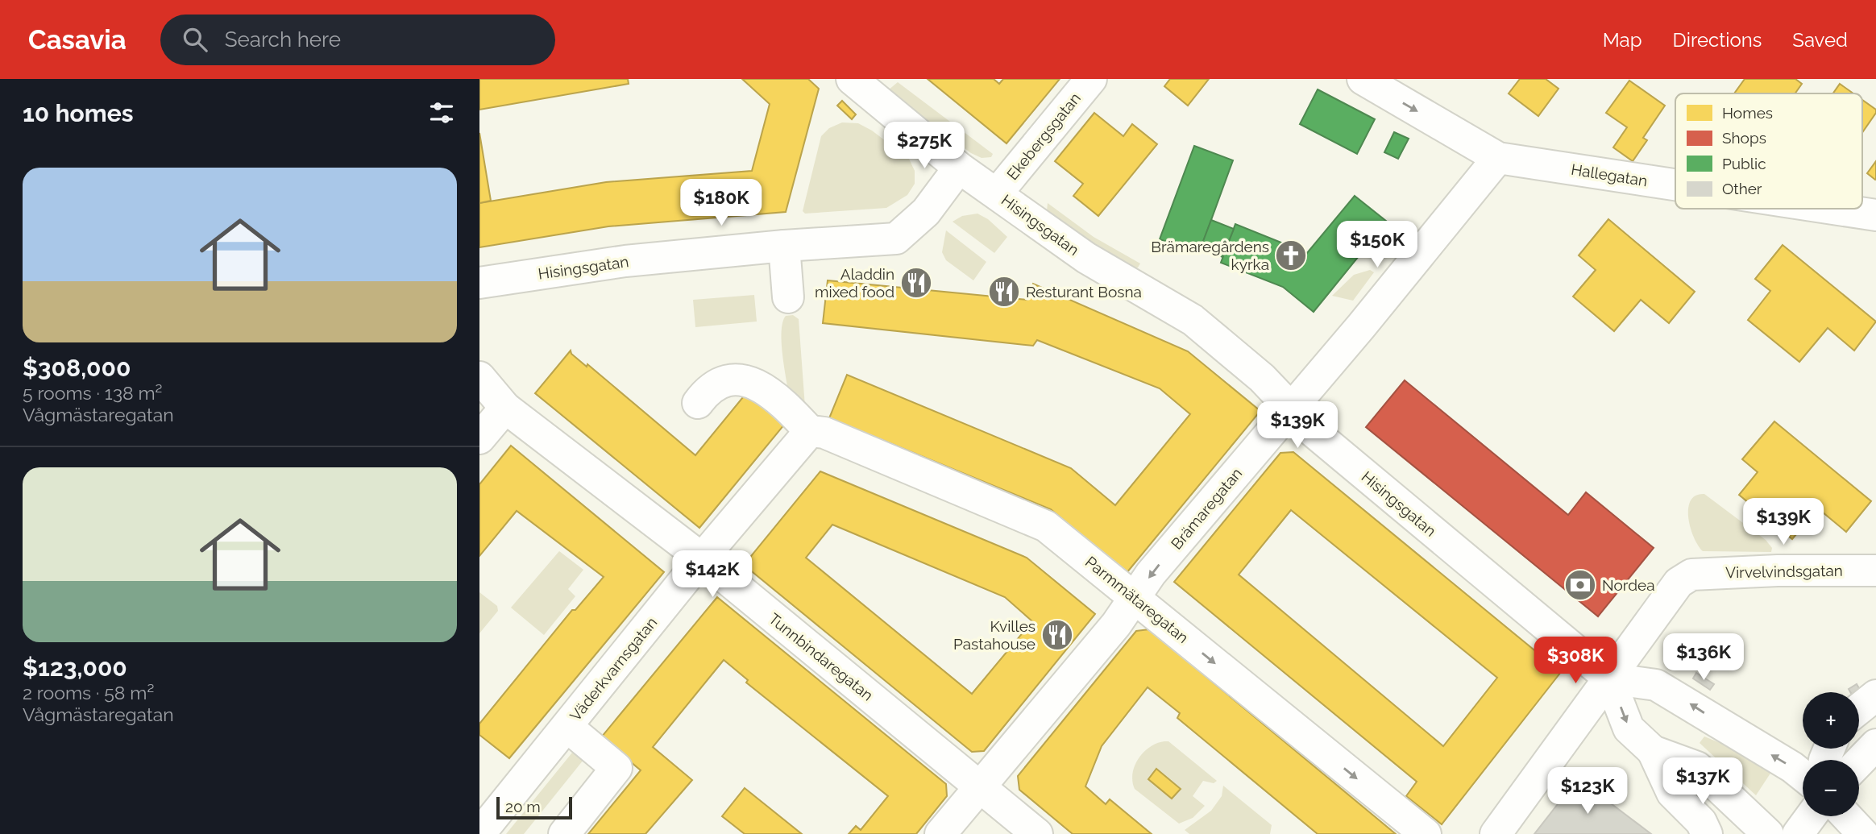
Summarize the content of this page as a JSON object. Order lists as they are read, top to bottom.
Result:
{
  "streets": {
    "street": [
      "Ekebergsgatan",
      "Hallegatan",
      "Hisingsgatan",
      "Brämaregatan",
      "Virvelvindsgatan",
      "Parmmätaregatan",
      "Tunnbindaregatan",
      "Väderkvarnsgatan"
    ]
  },
  "crossings": [
    ["Ekebergsgatan", "Hisingsgatan"],
    ["Hallegatan", "Brämaregatan"],
    ["Hisingsgatan", "Brämaregatan"],
    ["Hisingsgatan", "Virvelvindsgatan"],
    ["Brämaregatan", "Parmmätaregatan"],
    ["Brämaregatan", "Tunnbindaregatan"],
    ["Parmmätaregatan", "Väderkvarnsgatan"],
    ["Tunnbindaregatan", "Väderkvarnsgatan"]
  ],
  "one_way": ["Hallegatan", "Parmmätaregatan"],
  "places": {
    "church": ["Brämaregårdens kyrka"],
    "restaurant": ["Aladdin mixed food", "Resturant Bosna", "Kvilles Pastahouse"],
    "bank": ["Nordea"]
  },
  "legend": [
    "Homes",
    "Shops",
    "Public",
    "Other"
  ],
  "scale_bar": "20 m",
  "page": {
    "header": "Casavia",
    "search": "Search here",
    "nav": ["Map", "Directions", "Saved"],
    "heading": "10 homes",
    "price": [
      "$275K",
      "$180K",
      "$150K",
      "$139K",
      "$139K",
      "$142K",
      "$136K",
      "$308K",
      "$137K",
      "$123K"
    ],
    "list": [
      {
        "name": "$308,000",
        "note": "5 rooms · 138 m² · Vågmästaregatan"
      },
      {
        "name": "$123,000",
        "note": "2 rooms · 58 m² · Vågmästaregatan"
      }
    ],
    "map_buttons": ["+", "−"],
    "scale": "20 m"
  }
}
